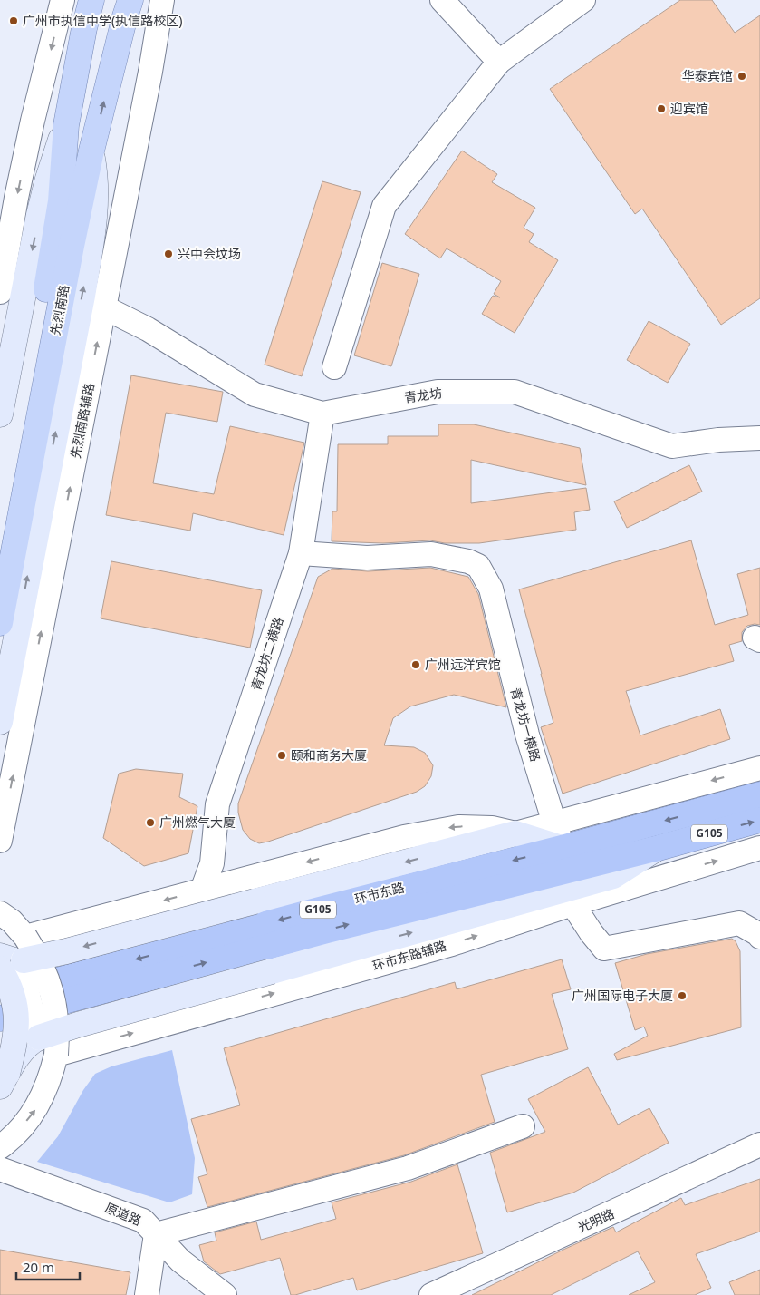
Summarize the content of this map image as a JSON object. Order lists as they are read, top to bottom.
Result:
{
  "streets": {
    "highway": ["G105", "环市东路"],
    "main road": ["先烈南路"],
    "street": [
      "青龙坊",
      "先烈南路辅路",
      "青龙坊二横路",
      "青龙坊一横路",
      "环市东路辅路",
      "原道路",
      "光明路"
    ]
  },
  "crossings": [
    ["青龙坊", "先烈南路辅路"],
    ["青龙坊", "青龙坊二横路"],
    ["青龙坊二横路", "青龙坊一横路"],
    ["青龙坊一横路", "环市东路"]
  ],
  "one_way": ["先烈南路辅路"],
  "places": [
    "广州市执信中学(执信路校区)",
    "华泰宾馆",
    "迎宾馆",
    "兴中会坟场",
    "广州远洋宾馆",
    "颐和商务大厦",
    "广州燃气大厦",
    "广州国际电子大厦"
  ],
  "scale_bar": "20 m"
}
